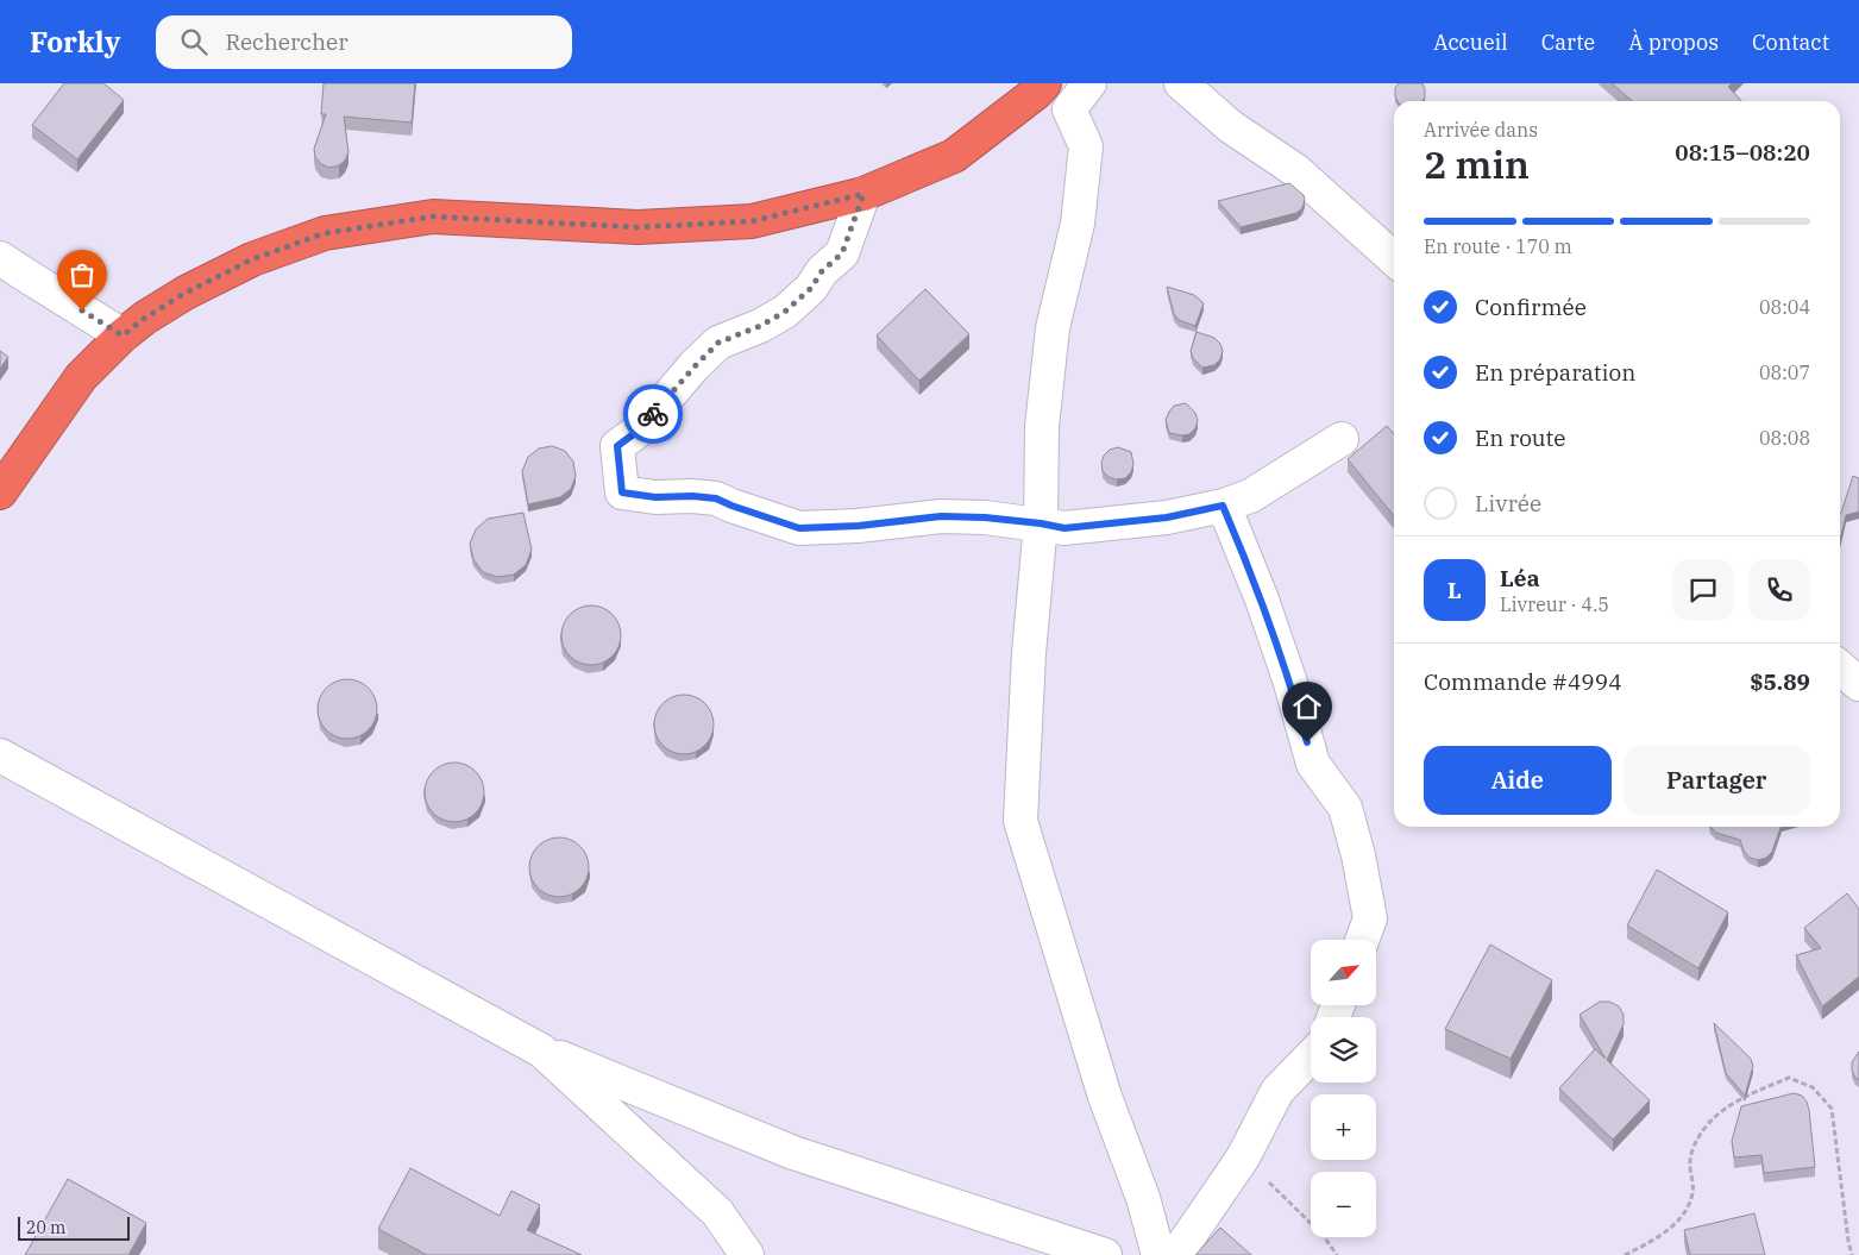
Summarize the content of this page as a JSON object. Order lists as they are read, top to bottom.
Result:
{
  "scale_bar": "20 m",
  "north": "top right",
  "page": {
    "header": "Forkly",
    "search": "Rechercher",
    "nav": [
      "Accueil",
      "Carte",
      "À propos",
      "Contact"
    ],
    "heading": ["2 min", "Arrivée dans", "08:15–08:20"],
    "panel": [
      "Léa",
      "Livreur · 4.5",
      "Commande #4994",
      "$5.89"
    ],
    "bar": "En route · 170 m",
    "list": [
      ["Confirmée", "08:04"],
      ["En préparation", "08:07"],
      ["En route", "08:08"],
      "Livrée"
    ],
    "round": "L",
    "buttons": ["Aide", "Partager"],
    "map_buttons": ["+", "−"],
    "scale": "20 m"
  }
}
